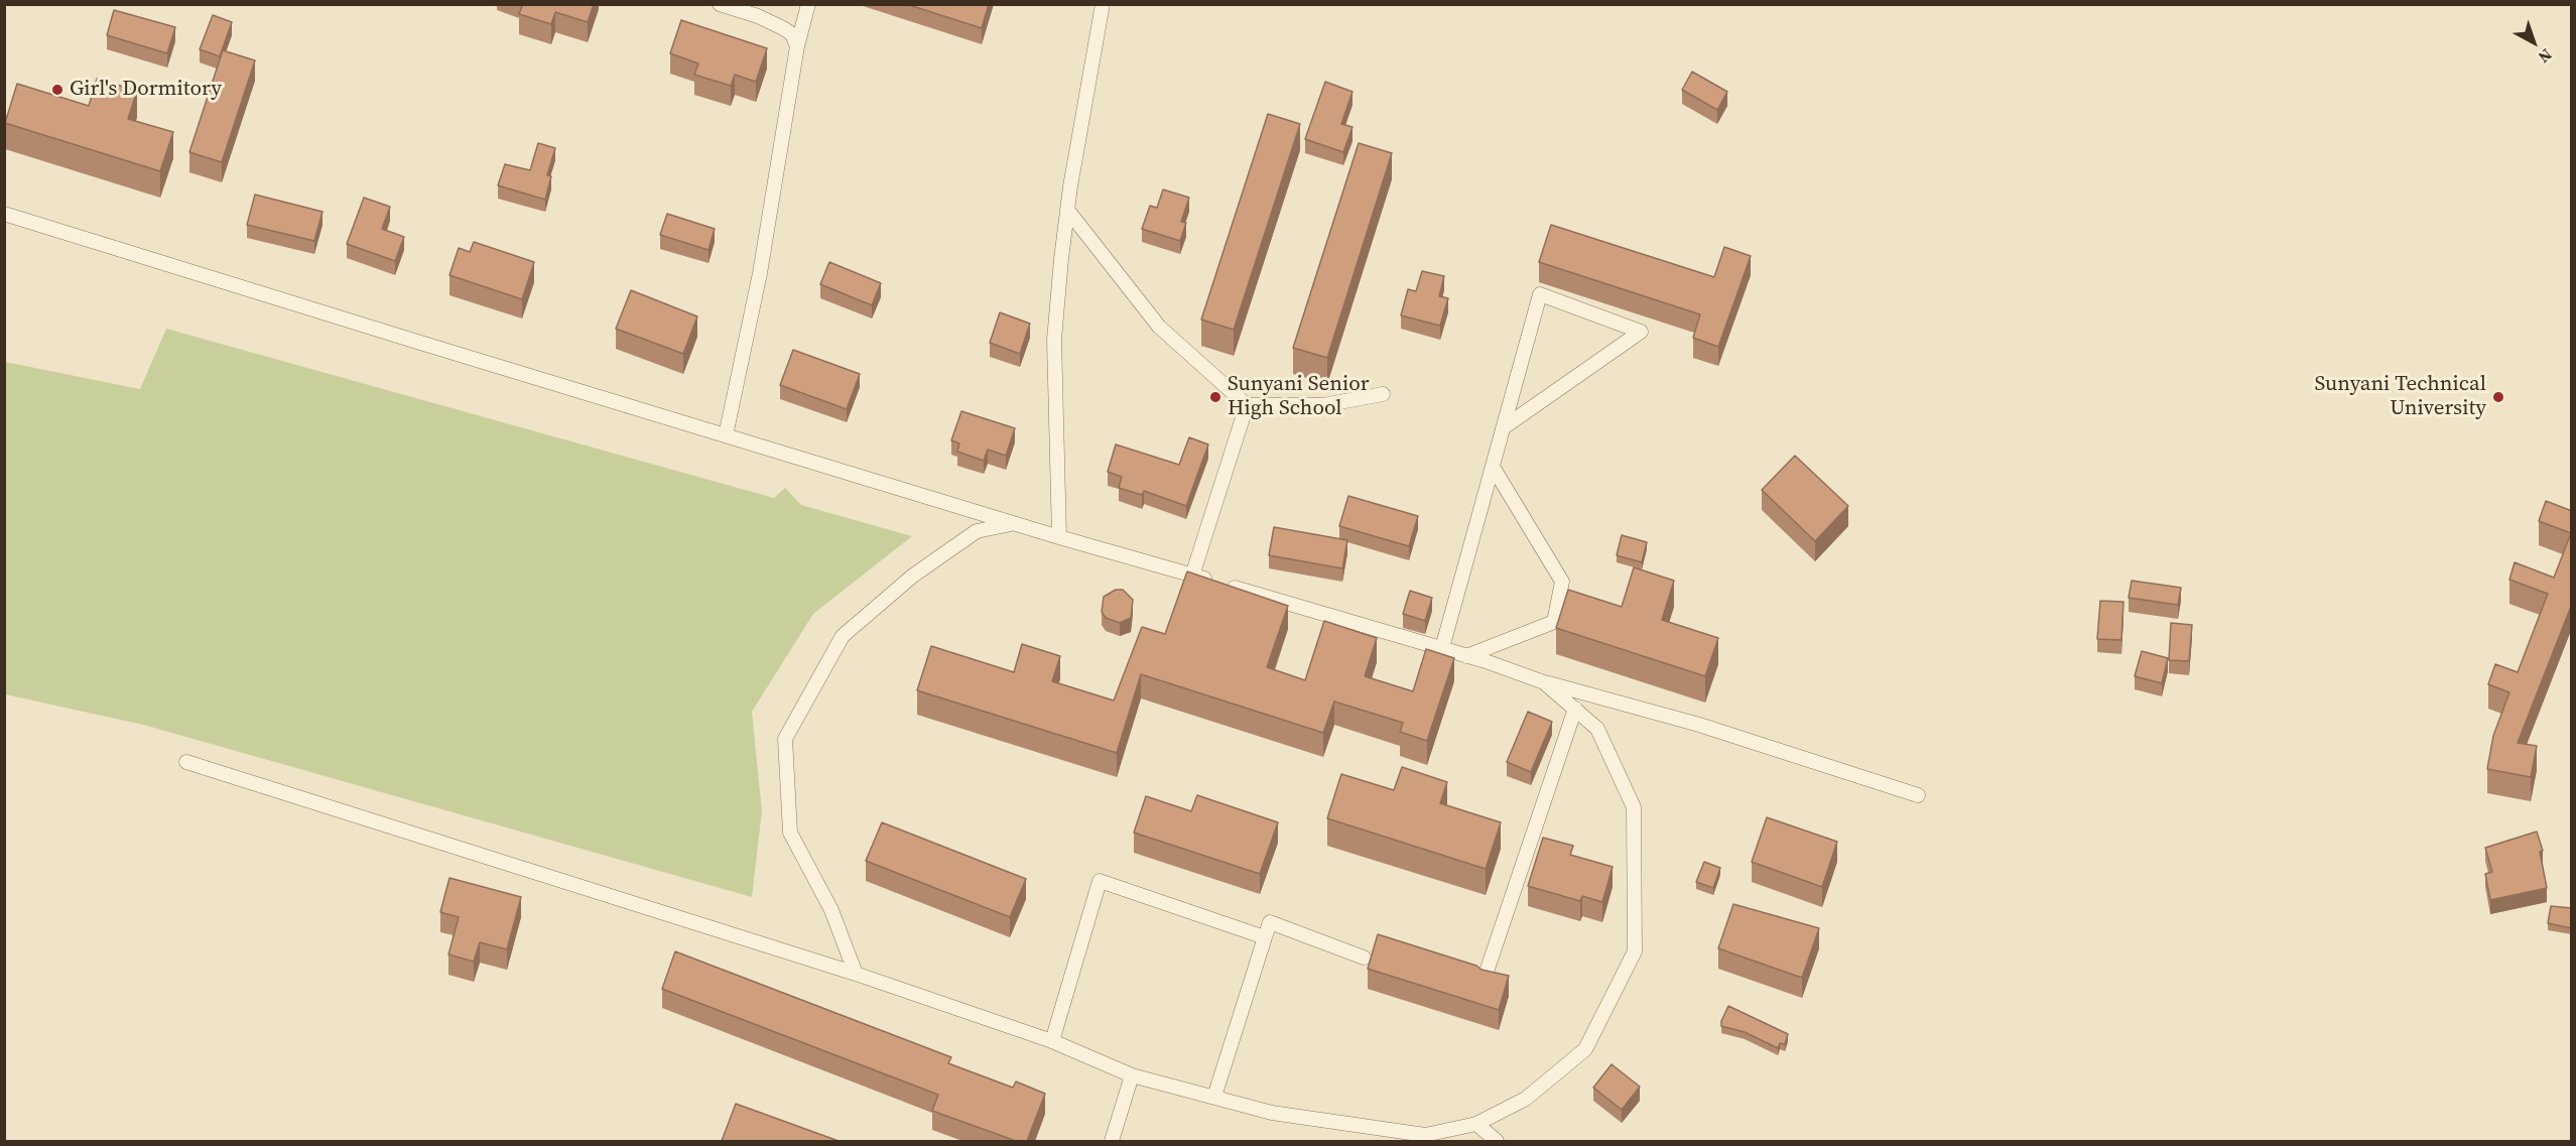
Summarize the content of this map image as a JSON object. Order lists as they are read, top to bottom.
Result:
{
  "places": ["Girl's Dormitory", "Sunyani Senior High School", "Sunyani Technical University"],
  "north": "bottom right"
}
